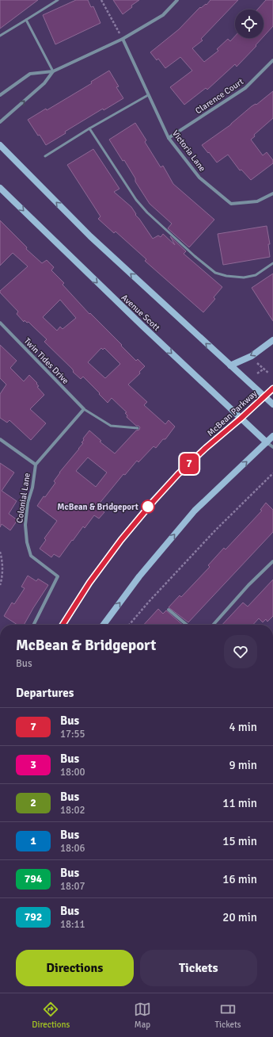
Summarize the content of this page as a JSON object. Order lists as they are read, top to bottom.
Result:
{
  "streets": {
    "main road": ["Avenue Scott", "McBean Parkway"],
    "street": [
      "Clarence Court",
      "Victoria Lane",
      "Twin Tides Drive",
      "Colonial Lane"
    ]
  },
  "crossings": [
    ["Clarence Court", "Victoria Lane"],
    ["Avenue Scott", "McBean Parkway"],
    ["Twin Tides Drive", "Colonial Lane"]
  ],
  "places": ["McBean & Bridgeport"],
  "lines": ["bus line 7"],
  "page": {
    "on_map": "7",
    "heading": [
      ["McBean & Bridgeport", "Bus"],
      "Departures"
    ],
    "list": [
      {
        "mark": "7",
        "name": "Bus",
        "note": "17:55",
        "value": "4 min"
      },
      {
        "mark": "3",
        "name": "Bus",
        "note": "18:00",
        "value": "9 min"
      },
      {
        "mark": "2",
        "name": "Bus",
        "note": "18:02",
        "value": "11 min"
      },
      {
        "mark": "1",
        "name": "Bus",
        "note": "18:06",
        "value": "15 min"
      },
      {
        "mark": "794",
        "name": "Bus",
        "note": "18:07",
        "value": "16 min"
      },
      {
        "mark": "792",
        "name": "Bus",
        "note": "18:11",
        "value": "20 min"
      }
    ],
    "buttons": ["Directions", "Tickets"],
    "tabs": ["Directions", "Map", "Tickets"]
  }
}
